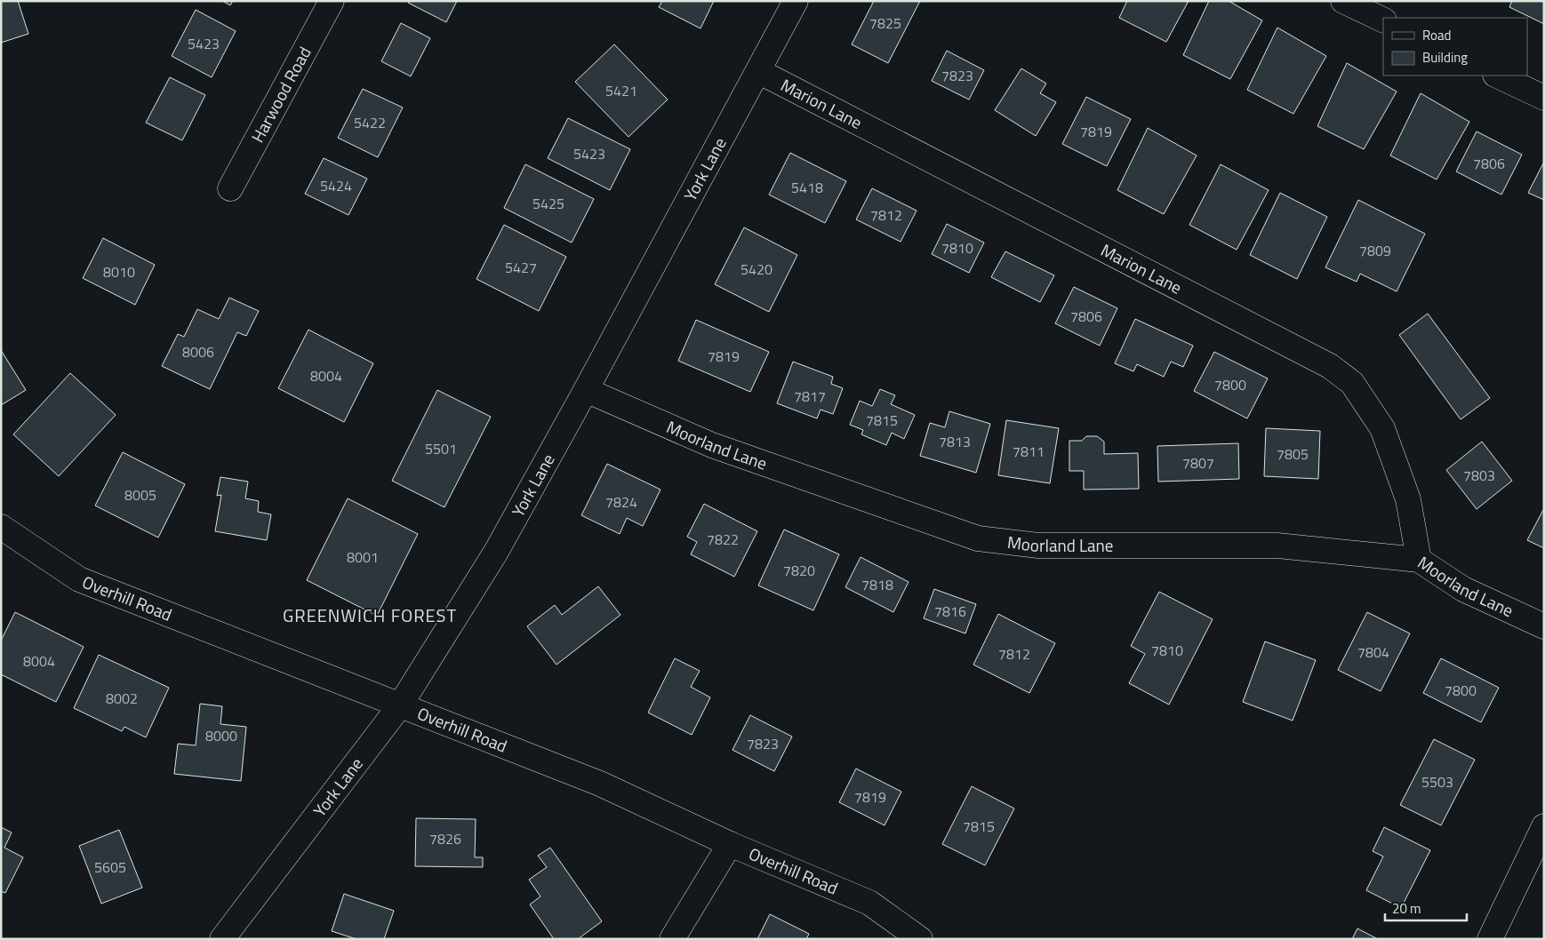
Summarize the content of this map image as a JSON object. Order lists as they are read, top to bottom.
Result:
{
  "streets": {
    "street": [
      "Harwood Road",
      "Marion Lane",
      "York Lane",
      "Moorland Lane",
      "Overhill Road"
    ]
  },
  "crossings": [
    ["Marion Lane", "York Lane"],
    ["Marion Lane", "Moorland Lane"],
    ["York Lane", "Moorland Lane"],
    ["York Lane", "Overhill Road"]
  ],
  "districts": ["GREENWICH FOREST"],
  "house_numbers": [
    "7825",
    "5423",
    "7823",
    "5421",
    "5422",
    "7819",
    "5423",
    "7806",
    "5424",
    "5418",
    "5425",
    "7812",
    "7810",
    "7809",
    "5427",
    "5420",
    "8010",
    "7806",
    "8006",
    "7819",
    "8004",
    "7800",
    "7817",
    "7815",
    "7813",
    "5501",
    "7811",
    "7805",
    "7807",
    "7803",
    "8005",
    "7824",
    "7822",
    "8001",
    "7820",
    "7818",
    "7816",
    "7810",
    "7804",
    "7812",
    "8004",
    "7800",
    "8002",
    "8000",
    "7823",
    "5503",
    "7819",
    "7815",
    "7826",
    "5605"
  ],
  "legend": ["Road", "Building"],
  "scale_bar": "20 m"
}
